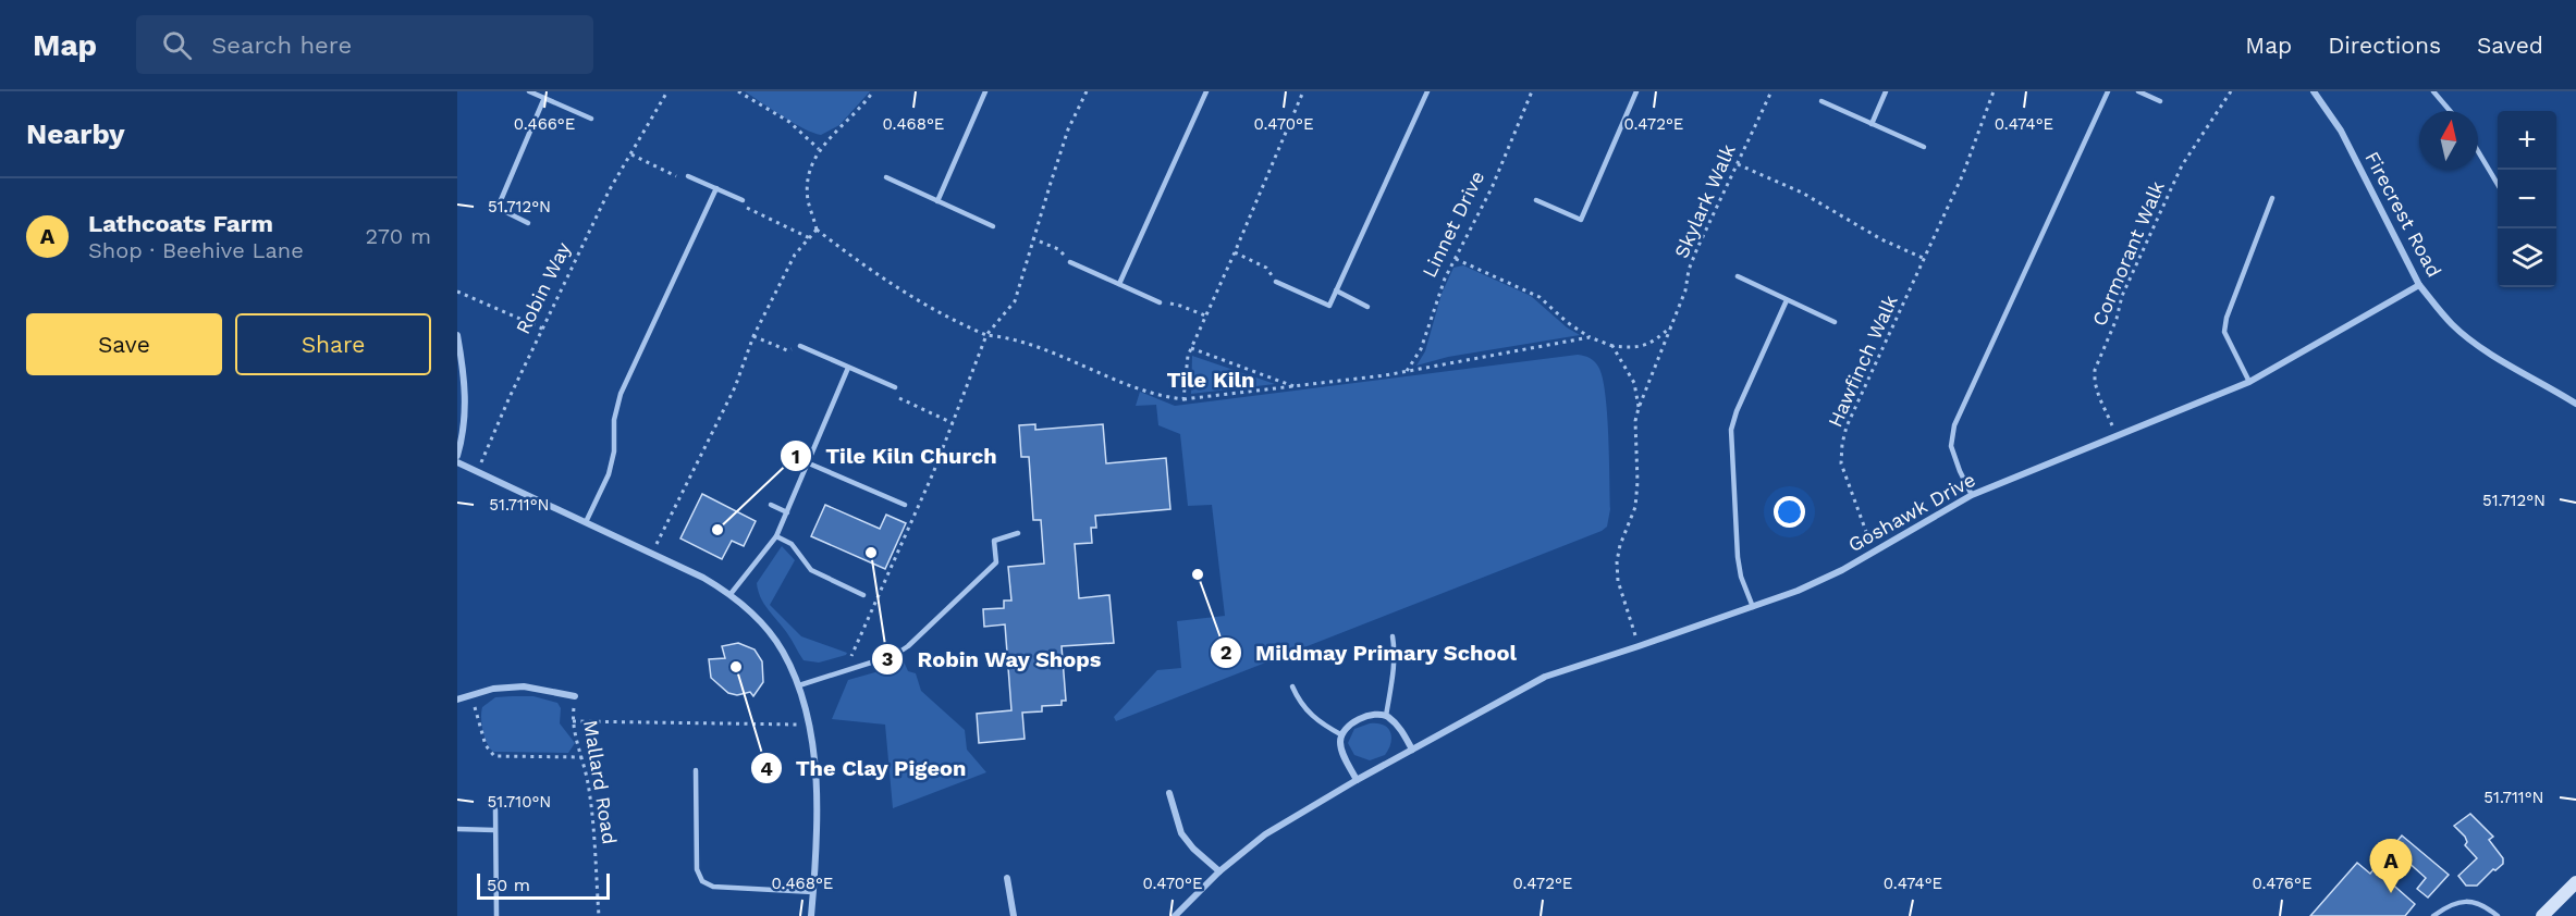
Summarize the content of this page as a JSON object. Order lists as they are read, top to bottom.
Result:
{
  "streets": {
    "street": ["Firecrest Road", "Goshawk Drive", "Mallard Road"],
    "path": [
      "Skylark Walk",
      "Linnet Drive",
      "Cormorant Walk",
      "Robin Way",
      "Hawfinch Walk"
    ]
  },
  "crossings": [
    ["Skylark Walk", "Goshawk Drive"],
    ["Firecrest Road", "Goshawk Drive"],
    ["Cormorant Walk", "Goshawk Drive"],
    ["Hawfinch Walk", "Goshawk Drive"]
  ],
  "districts": ["Tile Kiln"],
  "places": [
    "Tile Kiln Church",
    "Robin Way Shops",
    "Mildmay Primary School",
    "The Clay Pigeon"
  ],
  "scale_bar": "50 m",
  "north": "top",
  "page": {
    "header": "Map",
    "search": "Search here",
    "nav": ["Map", "Directions", "Saved"],
    "heading": "Nearby",
    "map_buttons": ["+", "−"],
    "list": [
      {
        "mark": "A",
        "name": "Lathcoats Farm",
        "note": "Shop · Beehive Lane",
        "value": "270 m"
      }
    ],
    "buttons": ["Save", "Share"],
    "pins": "A",
    "scale": "50 m"
  },
  "coordinates": [
    "0.466°E",
    "0.468°E",
    "0.470°E",
    "0.472°E",
    "0.474°E",
    "51.712°N",
    "51.711°N",
    "51.710°N",
    "0.476°E"
  ]
}
